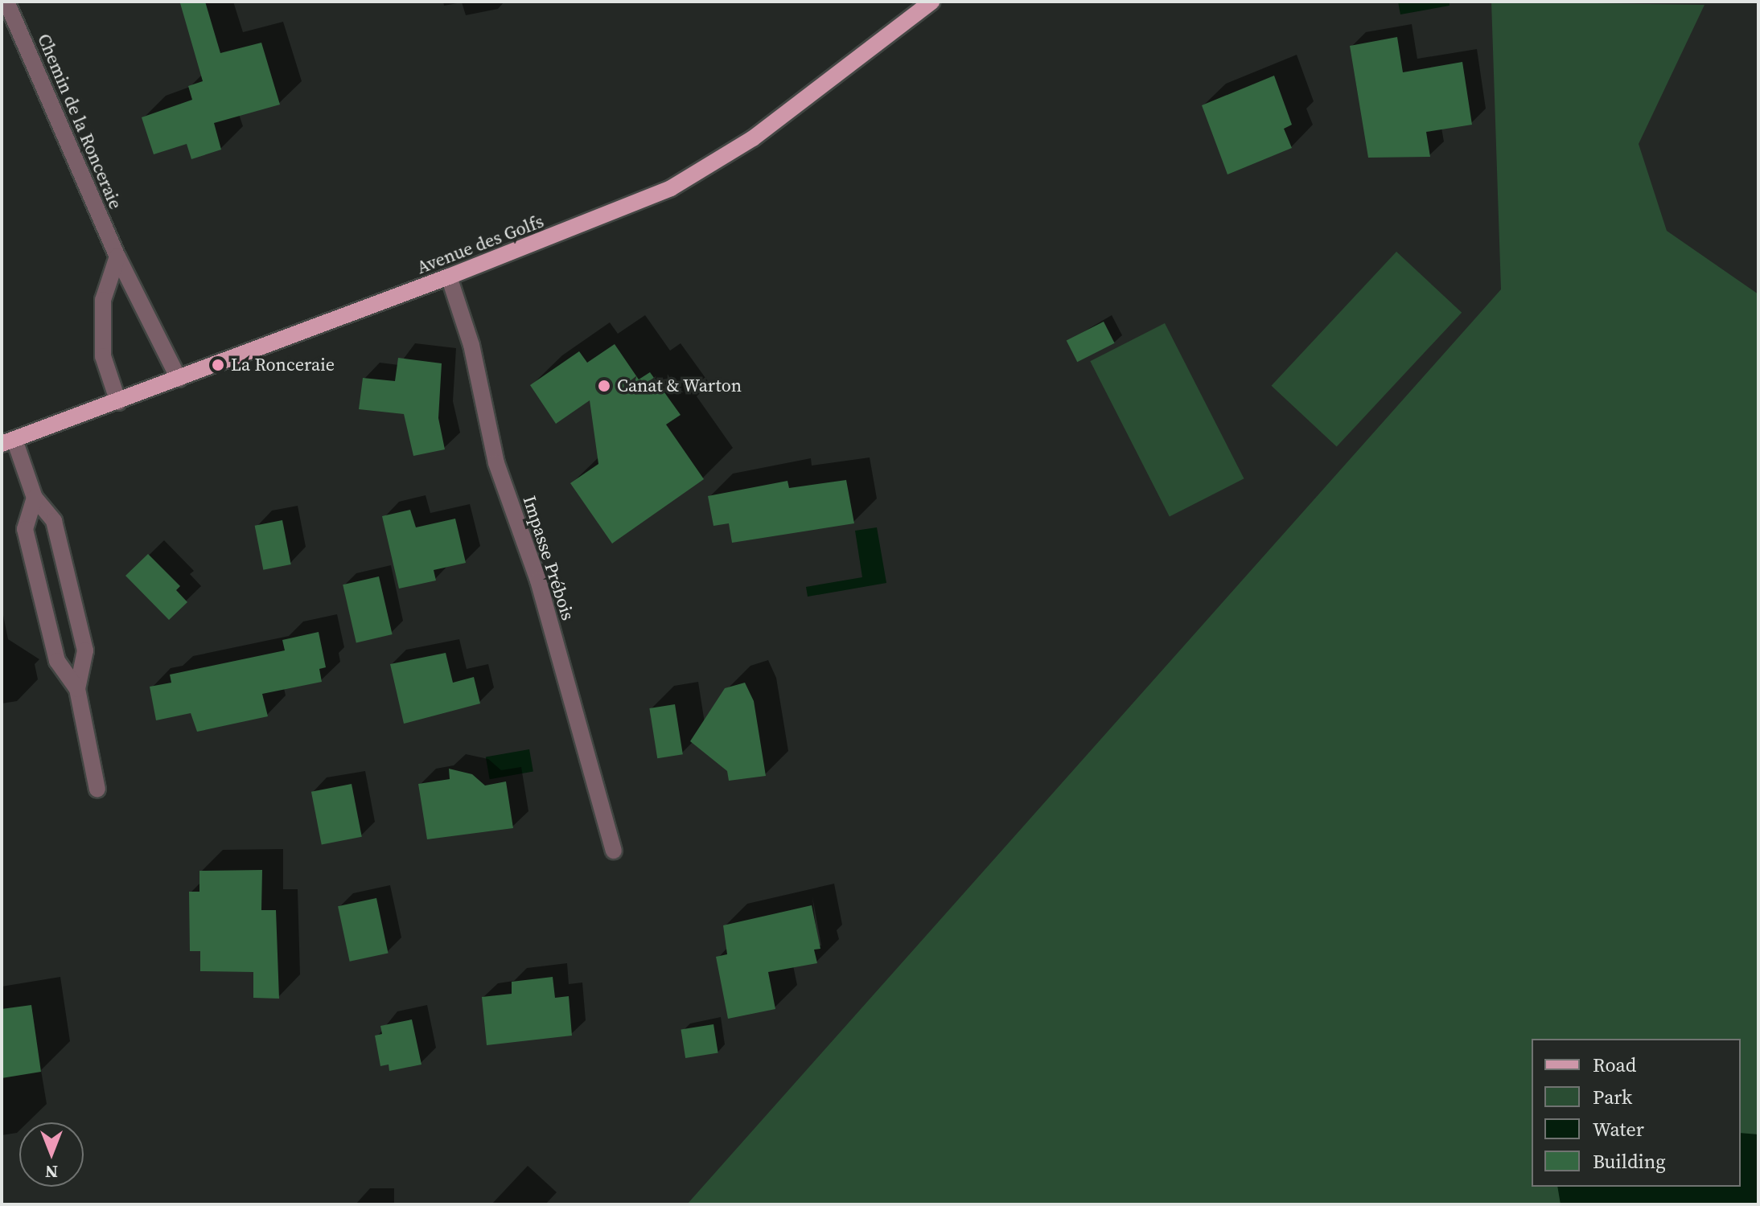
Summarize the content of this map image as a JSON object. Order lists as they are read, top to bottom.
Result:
{
  "streets": {
    "main road": ["Avenue des Golfs"],
    "street": ["Chemin de la Ronceraie", "Impasse Prébois"]
  },
  "crossings": [
    ["Chemin de la Ronceraie", "Avenue des Golfs"],
    ["Avenue des Golfs", "Impasse Prébois"]
  ],
  "places": ["La Ronceraie", "Canat & Warton"],
  "legend": [
    "Road",
    "Park",
    "Water",
    "Building"
  ],
  "north": "bottom"
}
